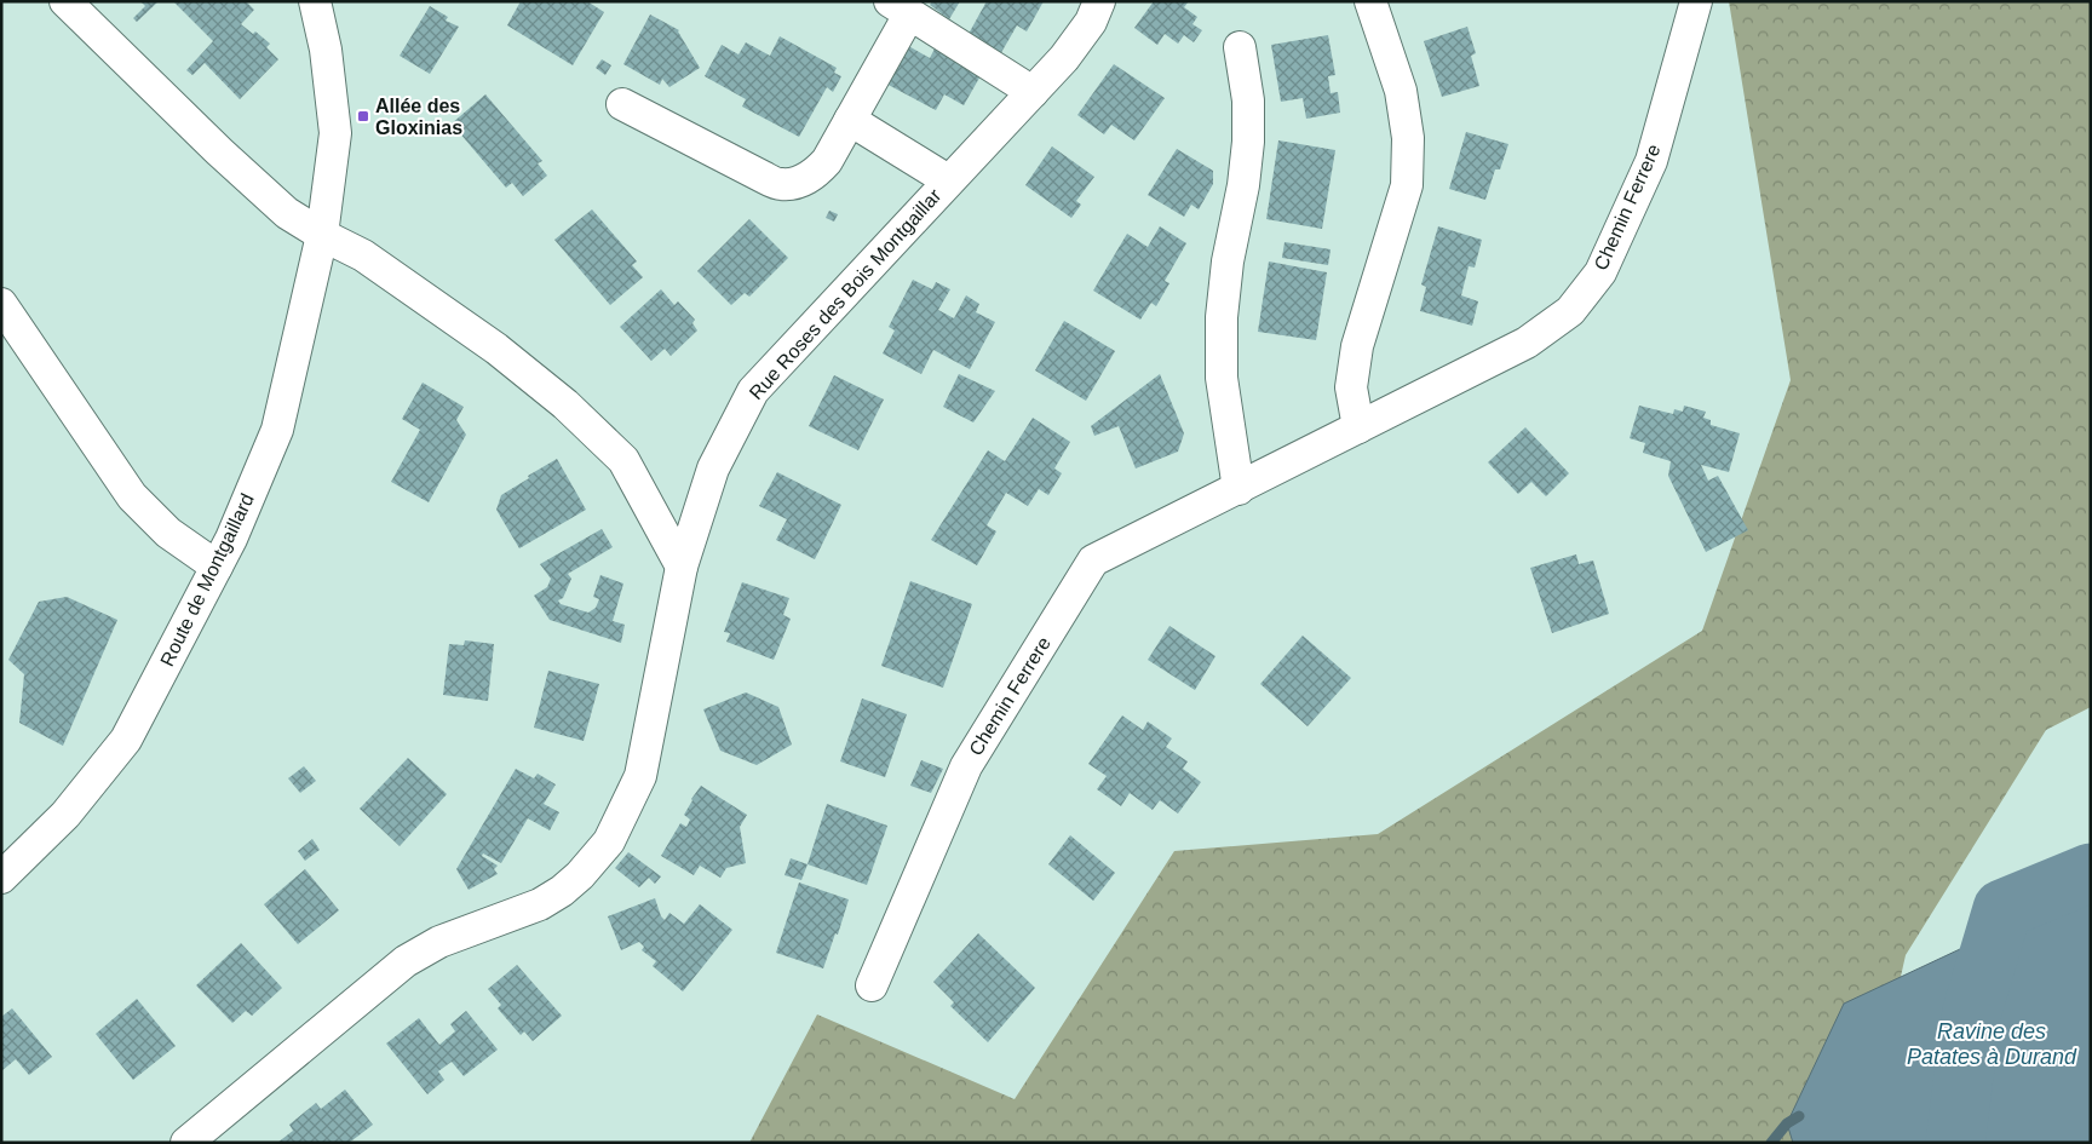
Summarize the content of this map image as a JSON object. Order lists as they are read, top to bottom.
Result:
{
  "streets": {
    "street": ["Chemin Ferrere", "Rue Roses des Bois Montgaillar", "Route de Montgaillard"]
  },
  "water": ["Ravine des Patates à Durand"],
  "places": {
    "transit": ["Allée des Gloxinias"]
  }
}
